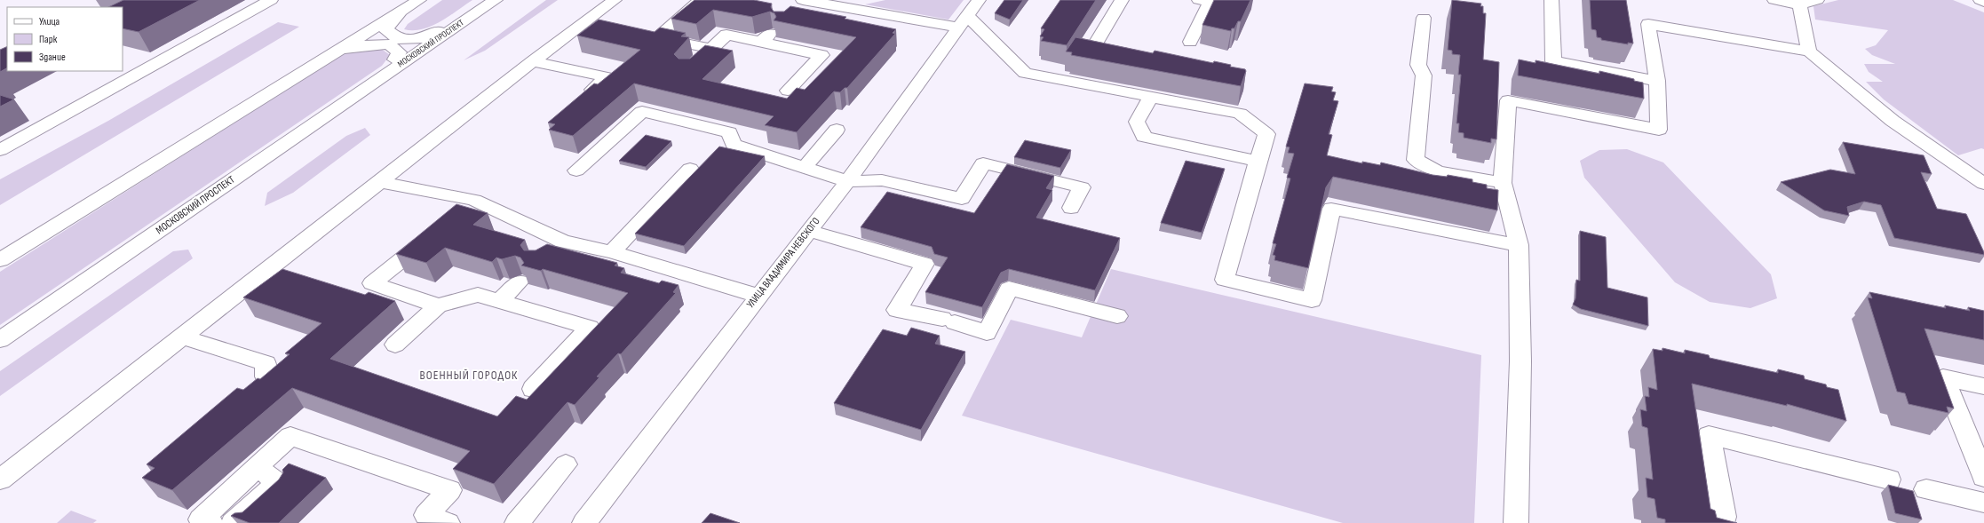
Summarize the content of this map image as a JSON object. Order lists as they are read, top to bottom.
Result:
{
  "streets": {
    "street": ["МОСКОВСКИЙ ПРОСПЕКТ", "УЛИЦА ВЛАДИМИРА НЕВСКОГО"]
  },
  "districts": ["ВОЕННЫЙ ГОРОДОК"],
  "legend": ["Улица", "Парк", "Здание"]
}
